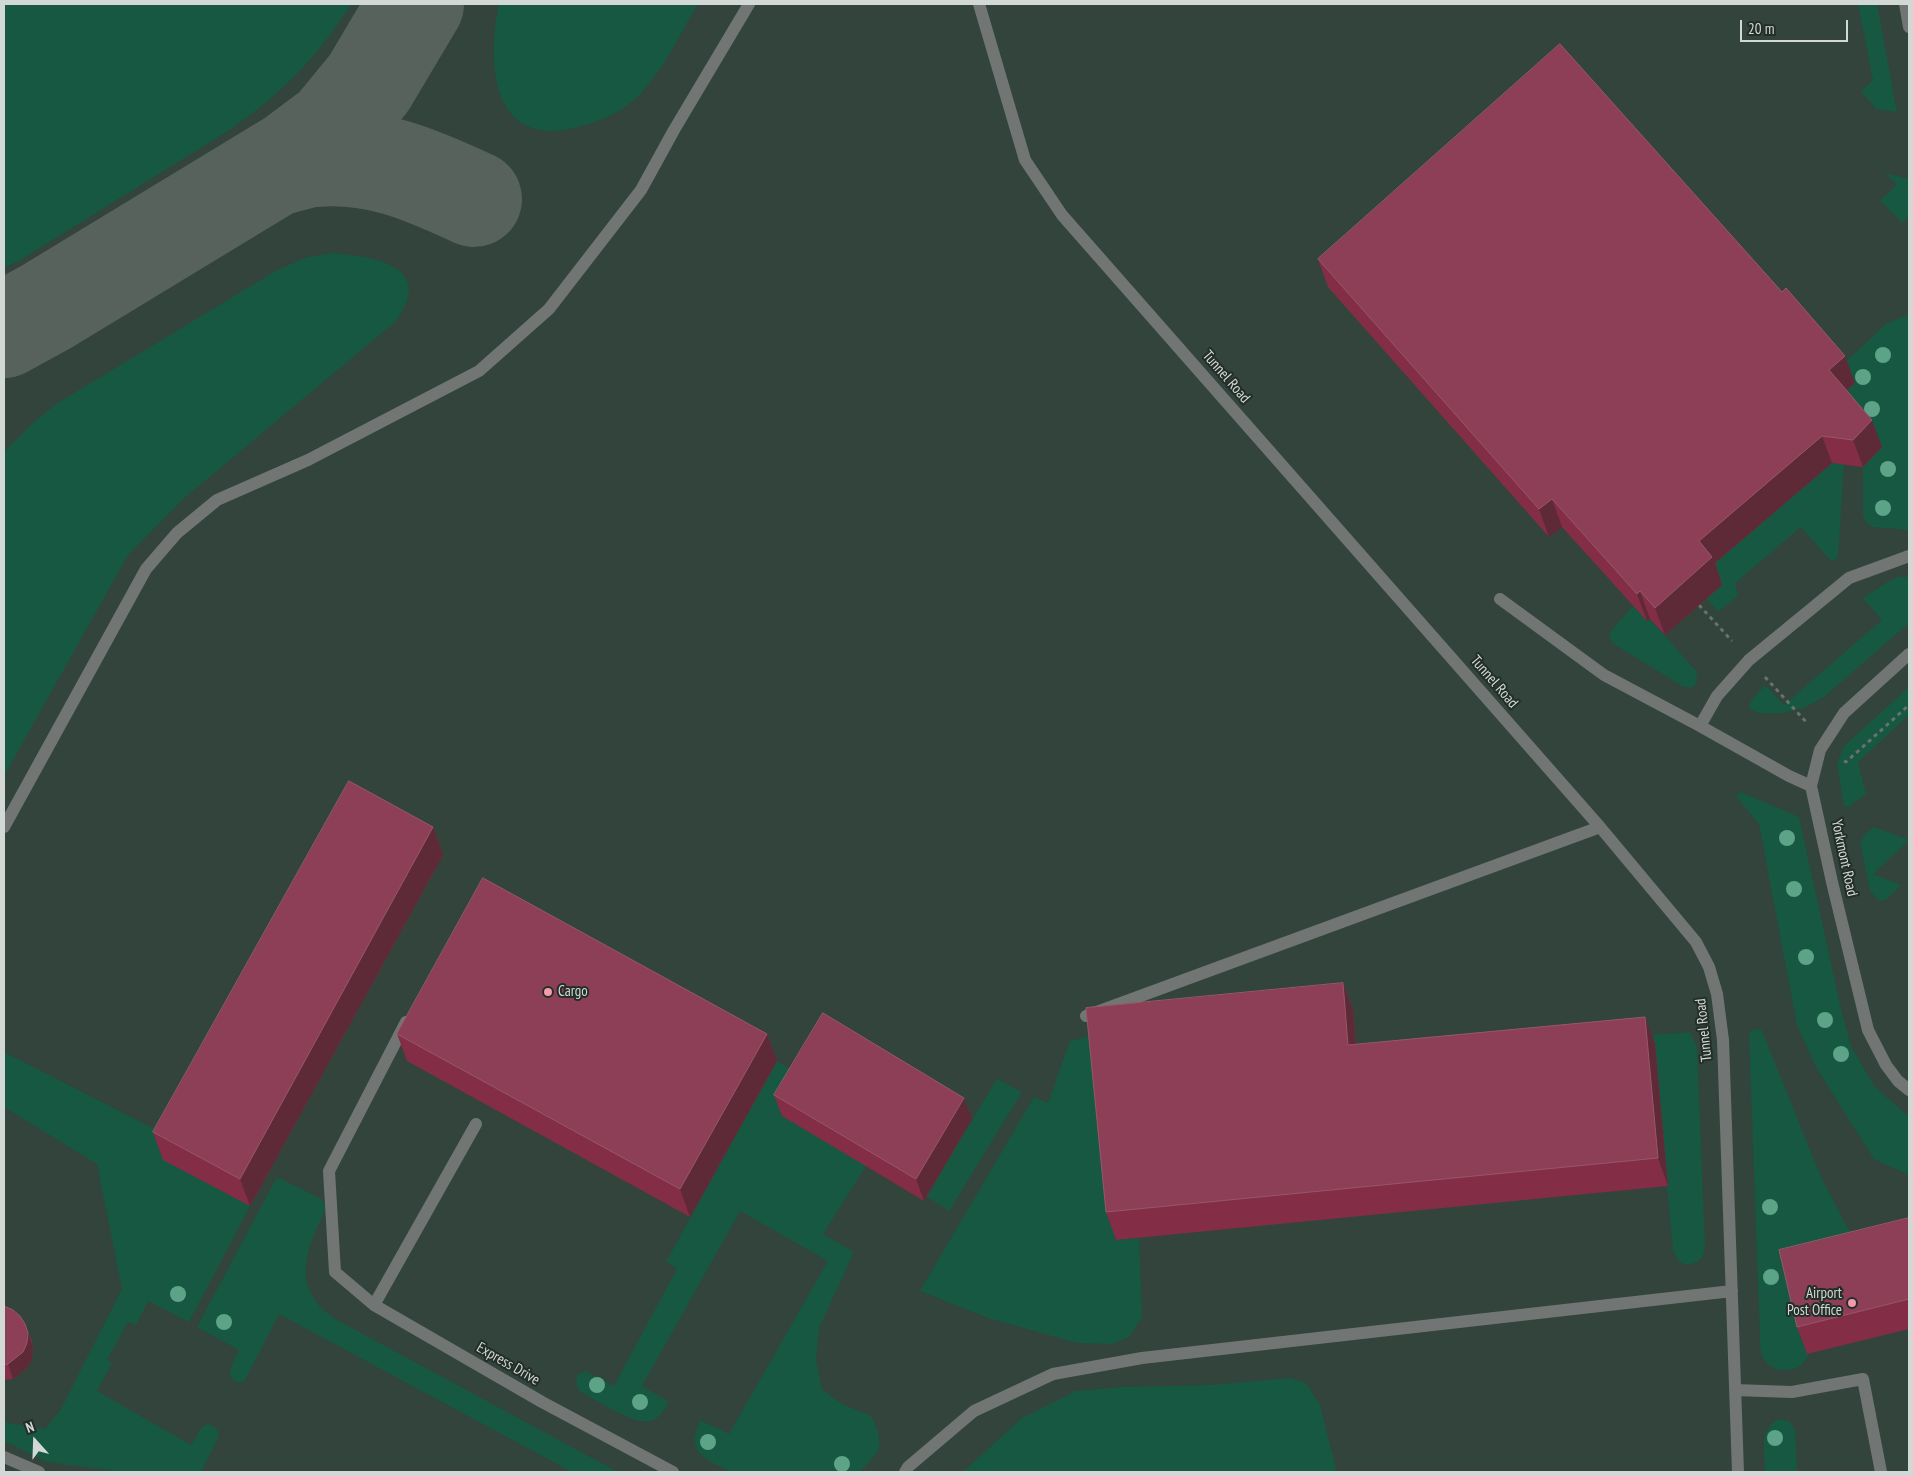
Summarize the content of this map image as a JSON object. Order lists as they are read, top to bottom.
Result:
{
  "streets": {
    "street": ["Tunnel Road", "Yorkmont Road", "Express Drive"]
  },
  "places": ["Cargo", "Airport Post Office"],
  "scale_bar": "20 m",
  "north": "top"
}
